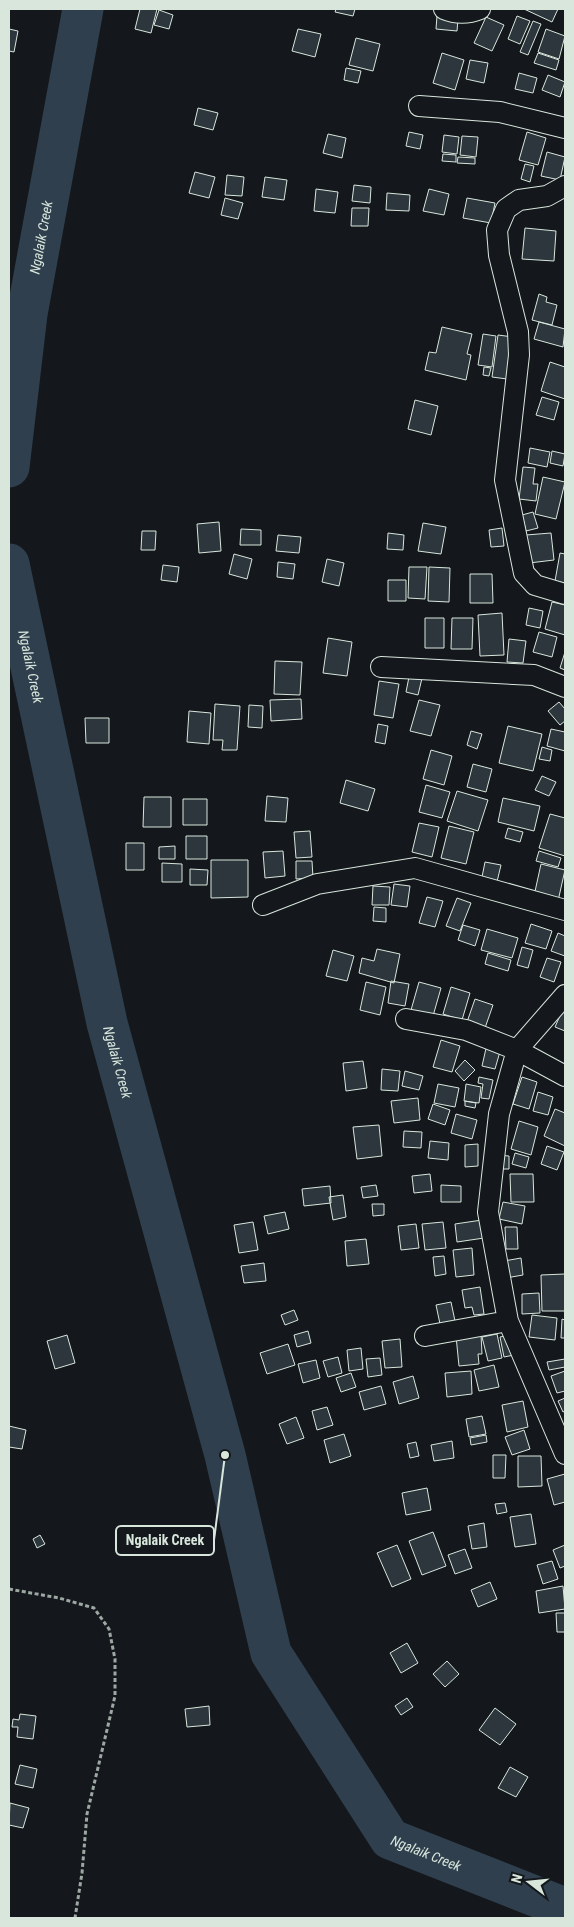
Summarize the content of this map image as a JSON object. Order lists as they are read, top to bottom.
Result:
{
  "water": ["Ngalaik Creek"],
  "places": ["Ngalaik Creek"],
  "north": "left"
}
